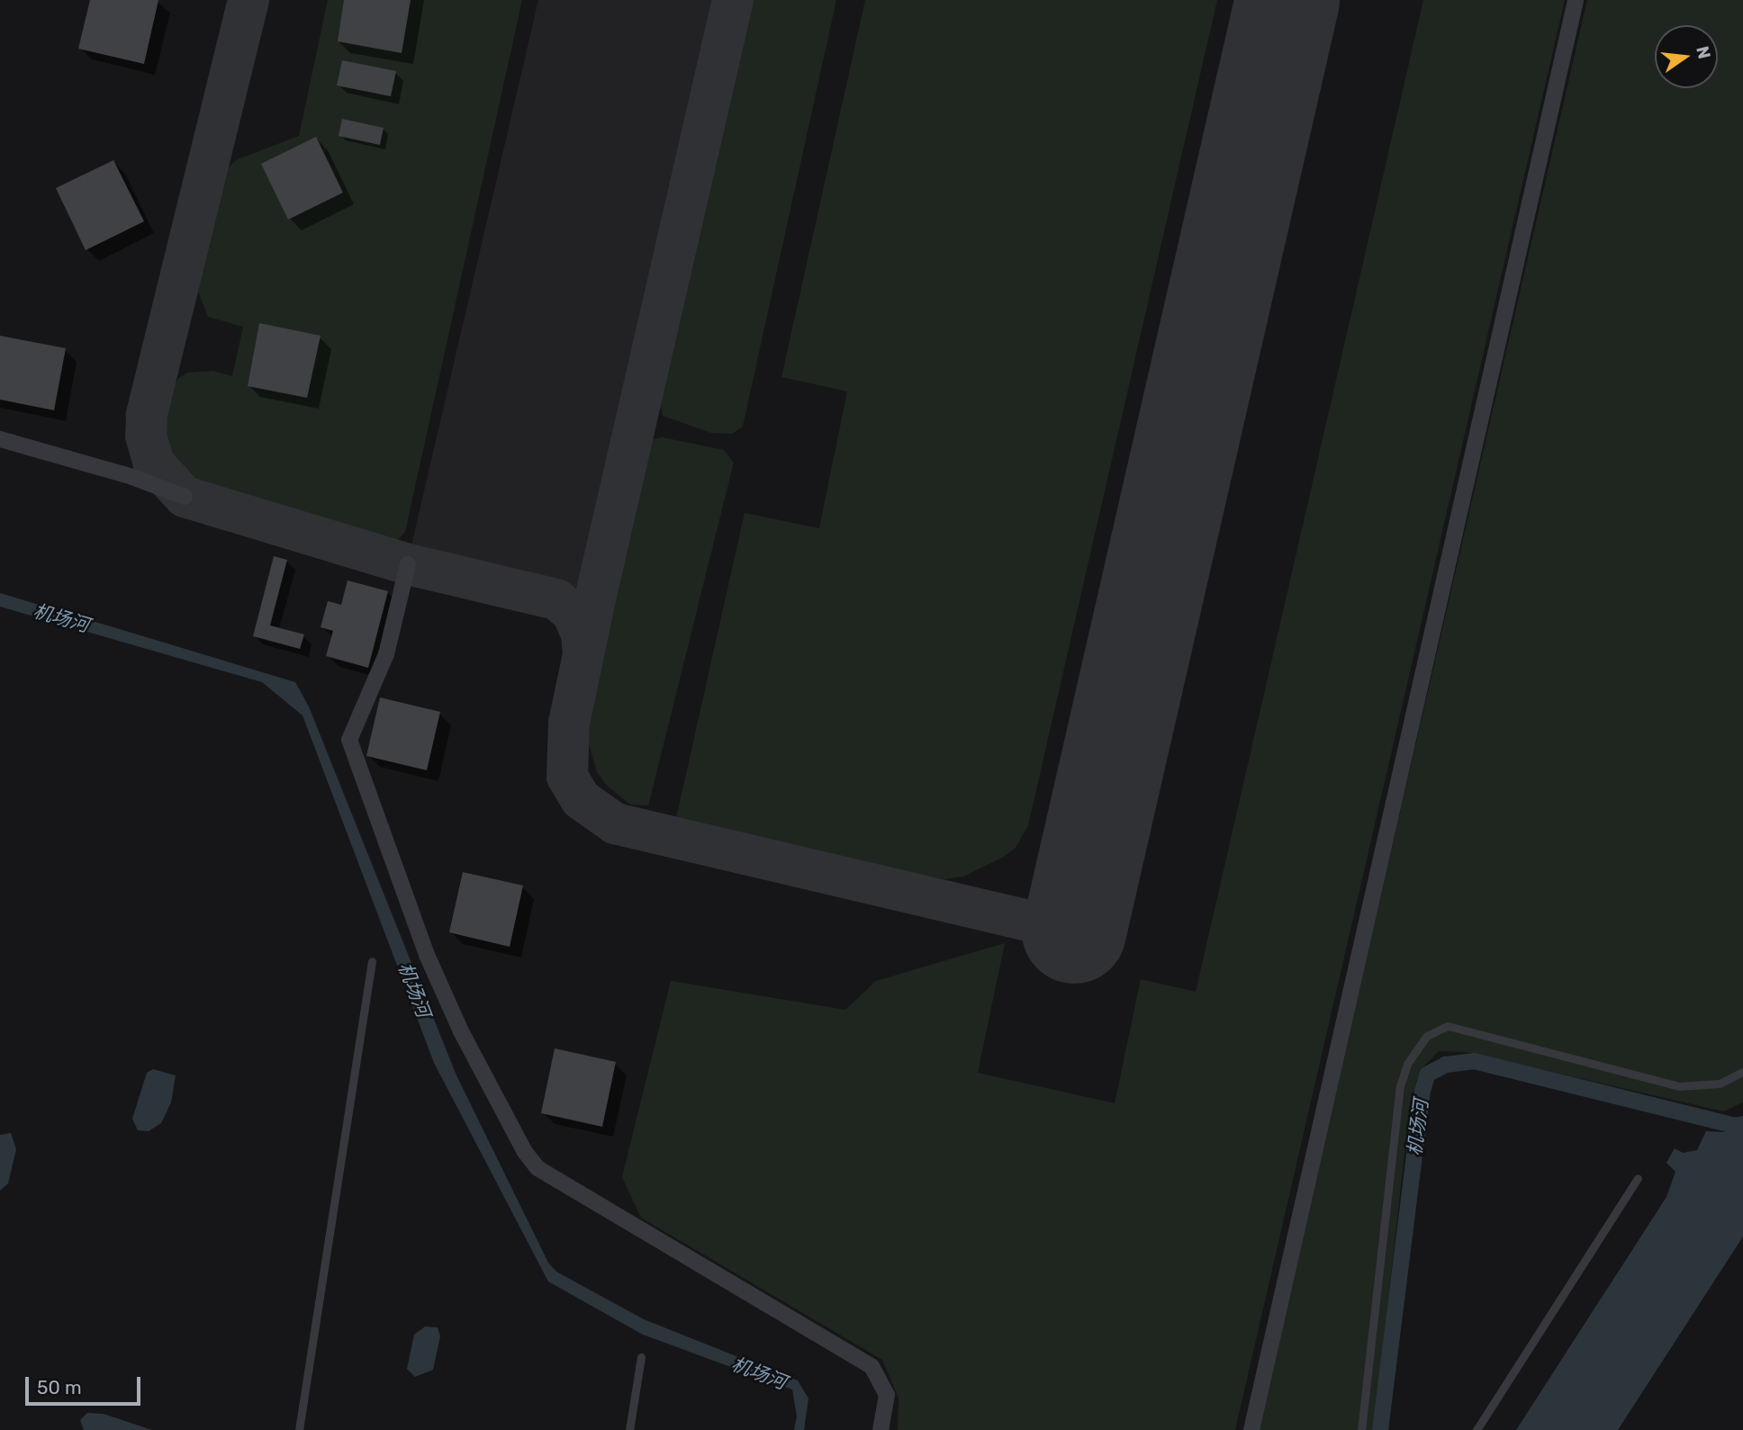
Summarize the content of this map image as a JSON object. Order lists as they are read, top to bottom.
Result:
{
  "water": ["机场河"],
  "scale_bar": "50 m",
  "north": "right"
}
